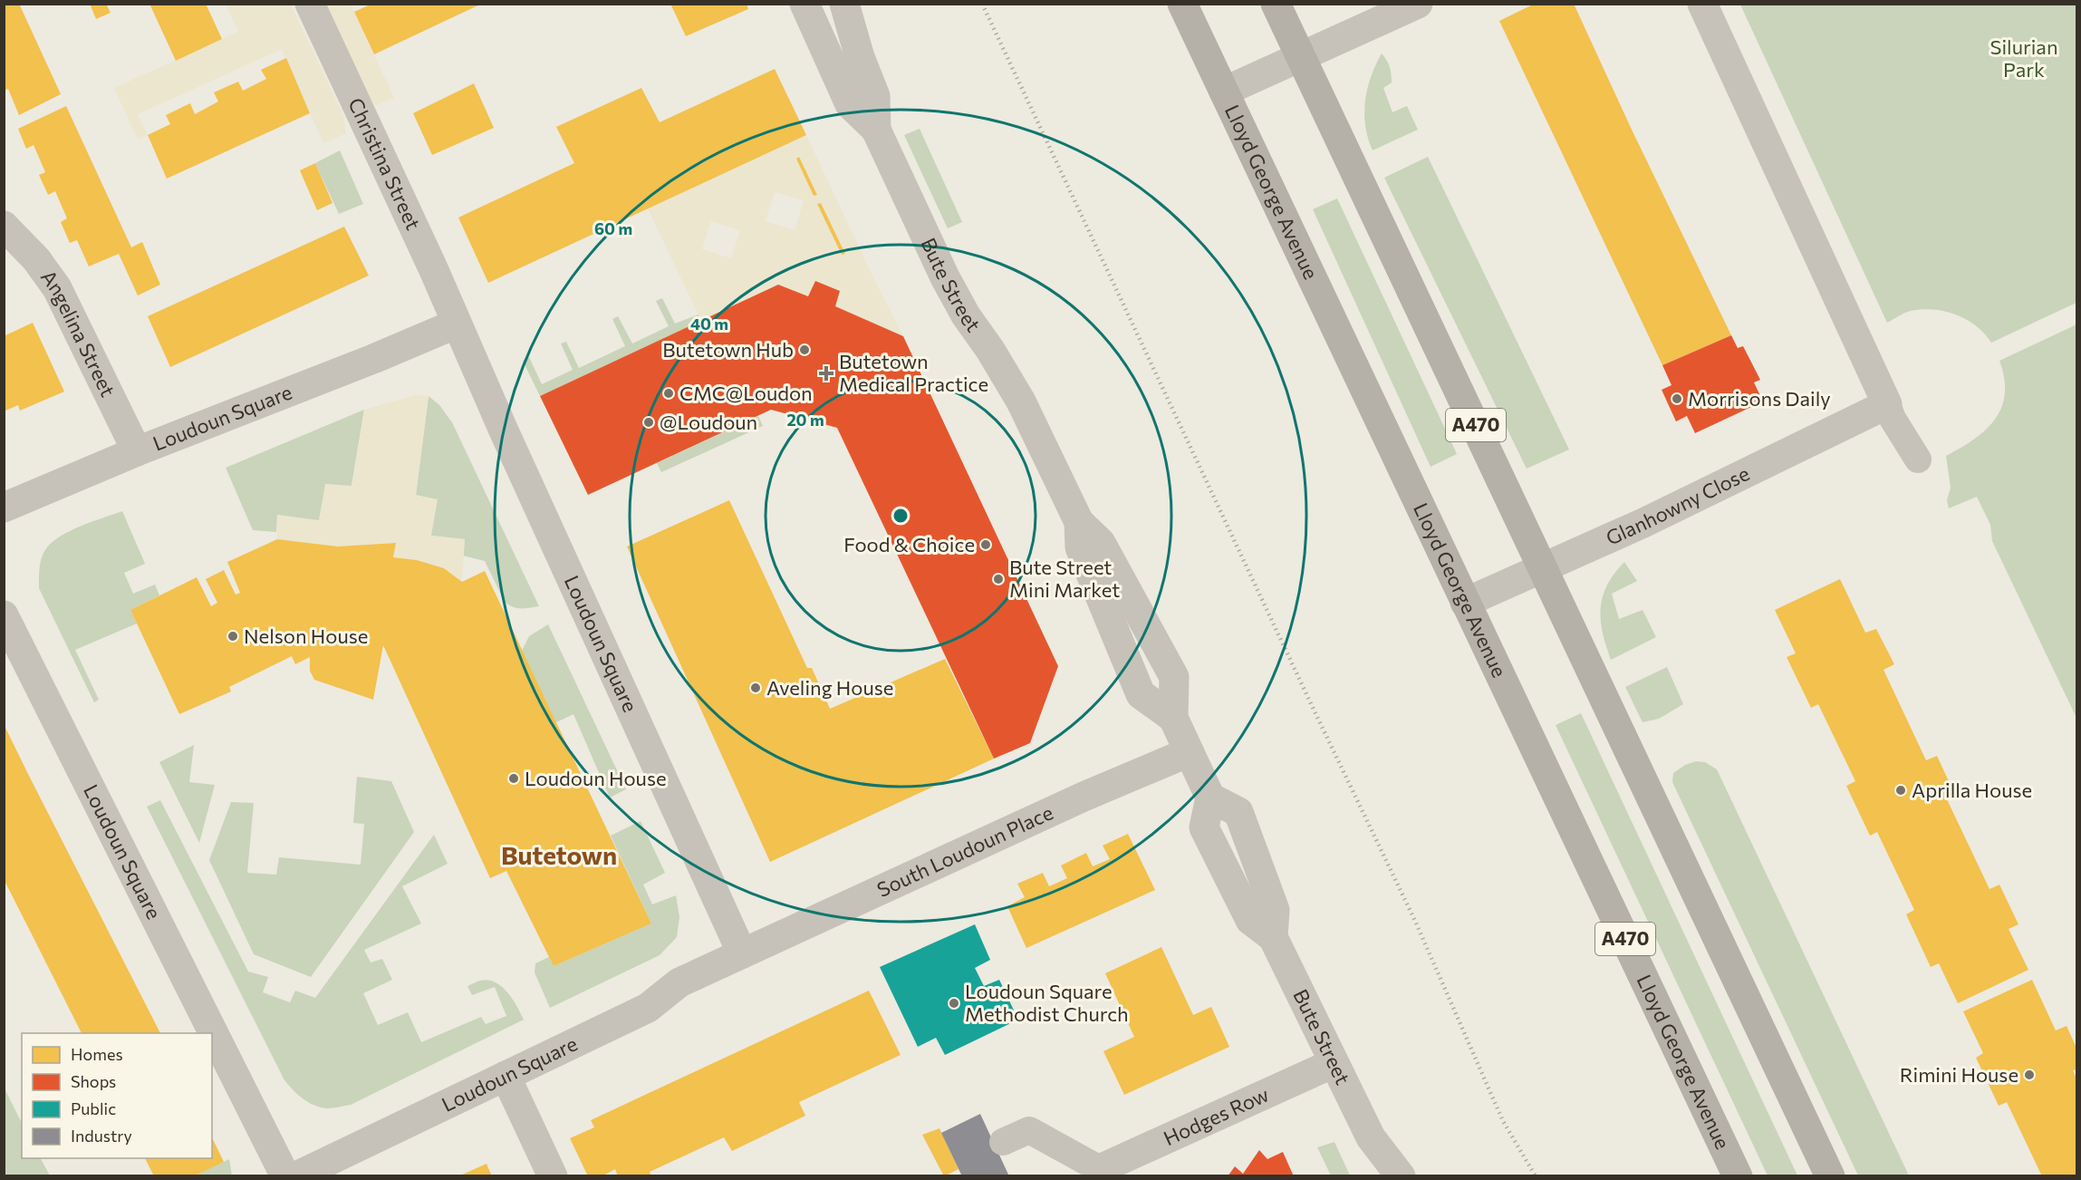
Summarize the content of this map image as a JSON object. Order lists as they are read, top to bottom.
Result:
{
  "streets": {
    "main road": ["Lloyd George Avenue", "A470"],
    "street": [
      "Christina Street",
      "Bute Street",
      "Angelina Street",
      "Loudoun Square",
      "Glanhowny Close",
      "South Loudoun Place",
      "Hodges Row"
    ]
  },
  "crossings": [
    ["Christina Street", "Loudoun Square"],
    ["Lloyd George Avenue", "Glanhowny Close"],
    ["Bute Street", "South Loudoun Place"],
    ["Bute Street", "Hodges Row"],
    ["Angelina Street", "Loudoun Square"],
    ["Loudoun Square", "South Loudoun Place"],
    ["A470", "Glanhowny Close"]
  ],
  "districts": ["Butetown"],
  "parks": ["Silurian Park"],
  "places": {
    "other": [
      "Butetown Hub",
      "CMC@Loudon",
      "Morrisons Daily",
      "@Loudoun",
      "Food & Choice",
      "Bute Street Mini Market",
      "Nelson House",
      "Aveling House",
      "Loudoun House",
      "Aprilla House",
      "Loudoun Square Methodist Church",
      "Rimini House"
    ],
    "health": ["Butetown Medical Practice"]
  },
  "legend": [
    "Homes",
    "Shops",
    "Public",
    "Industry"
  ],
  "rings": ["60 m", "40 m", "20 m"]
}
